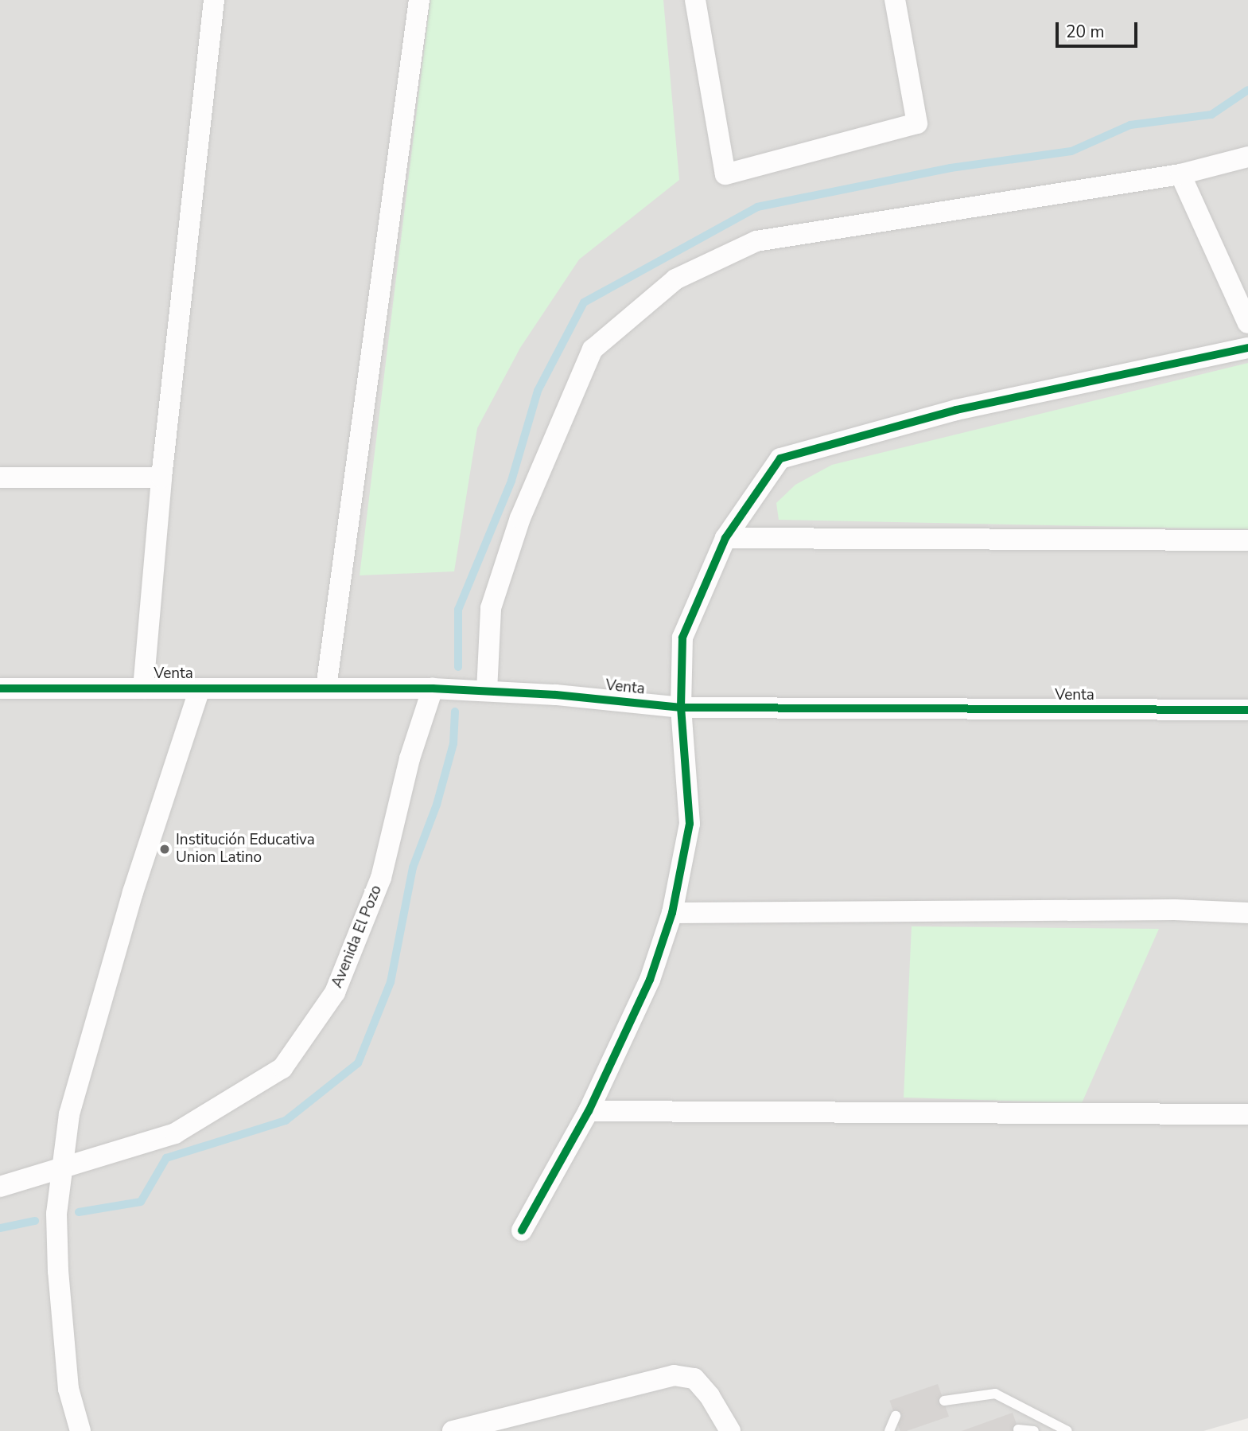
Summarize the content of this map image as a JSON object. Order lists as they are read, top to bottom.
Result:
{
  "streets": {
    "street": ["Venta", "Avenida El Pozo"]
  },
  "crossings": [
    ["Venta", "Avenida El Pozo"]
  ],
  "places": ["Institución Educativa Union Latino"],
  "scale_bar": "20 m"
}
